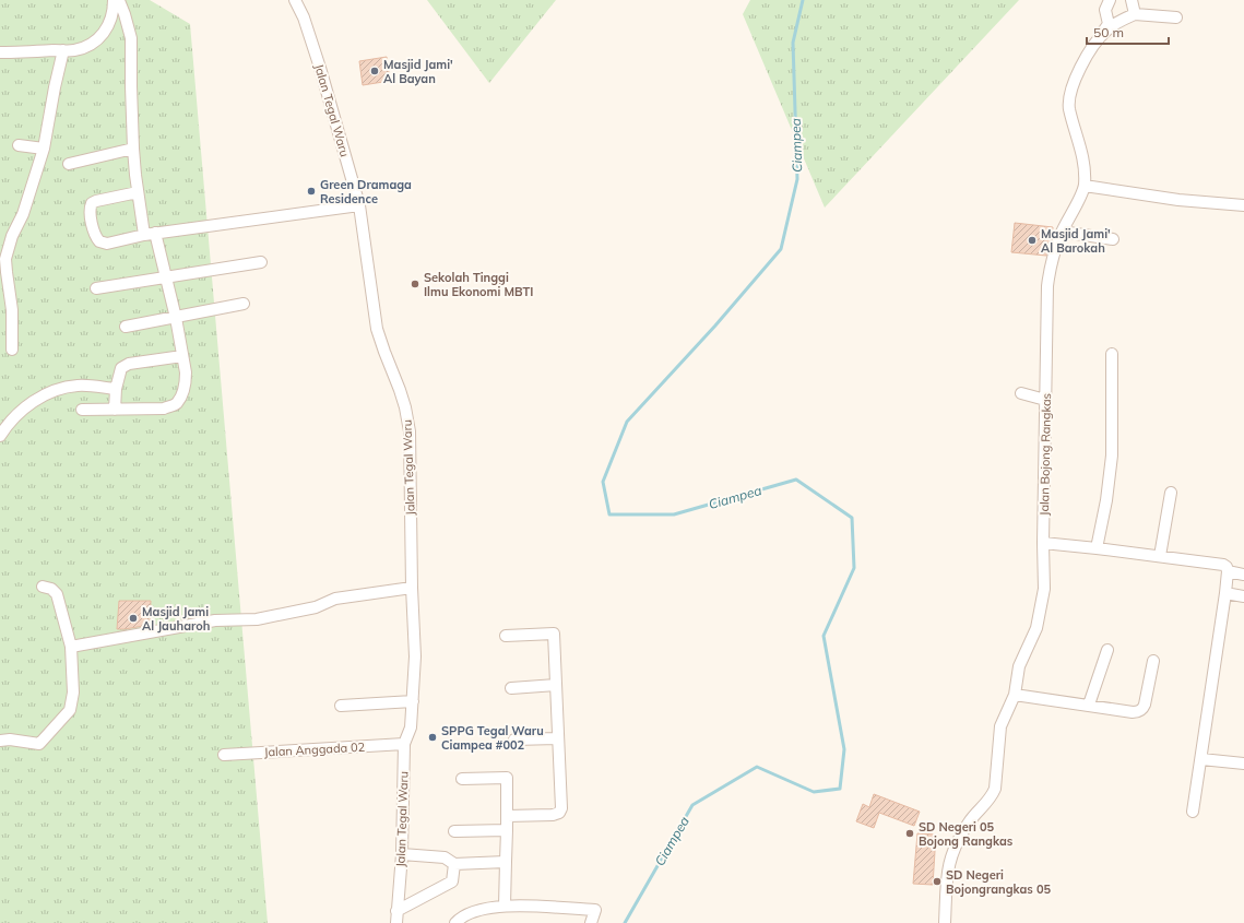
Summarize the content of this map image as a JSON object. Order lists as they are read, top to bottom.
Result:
{
  "streets": {
    "street": ["Jalan Tegal Waru", "Jalan Bojong Rangkas", "Jalan Anggada 02"]
  },
  "crossings": [
    ["Jalan Tegal Waru", "Jalan Anggada 02"]
  ],
  "water": ["Ciampea"],
  "places": [
    "Masjid Jami' Al Bayan",
    "Green Dramaga Residence",
    "Masjid Jami' Al Barokah",
    "Sekolah Tinggi Ilmu Ekonomi MBTI",
    "Masjid Jami Al Jauharoh",
    "SPPG Tegal Waru Ciampea #002",
    "SD Negeri 05 Bojong Rangkas",
    "SD Negeri Bojongrangkas 05"
  ],
  "scale_bar": "50 m"
}
